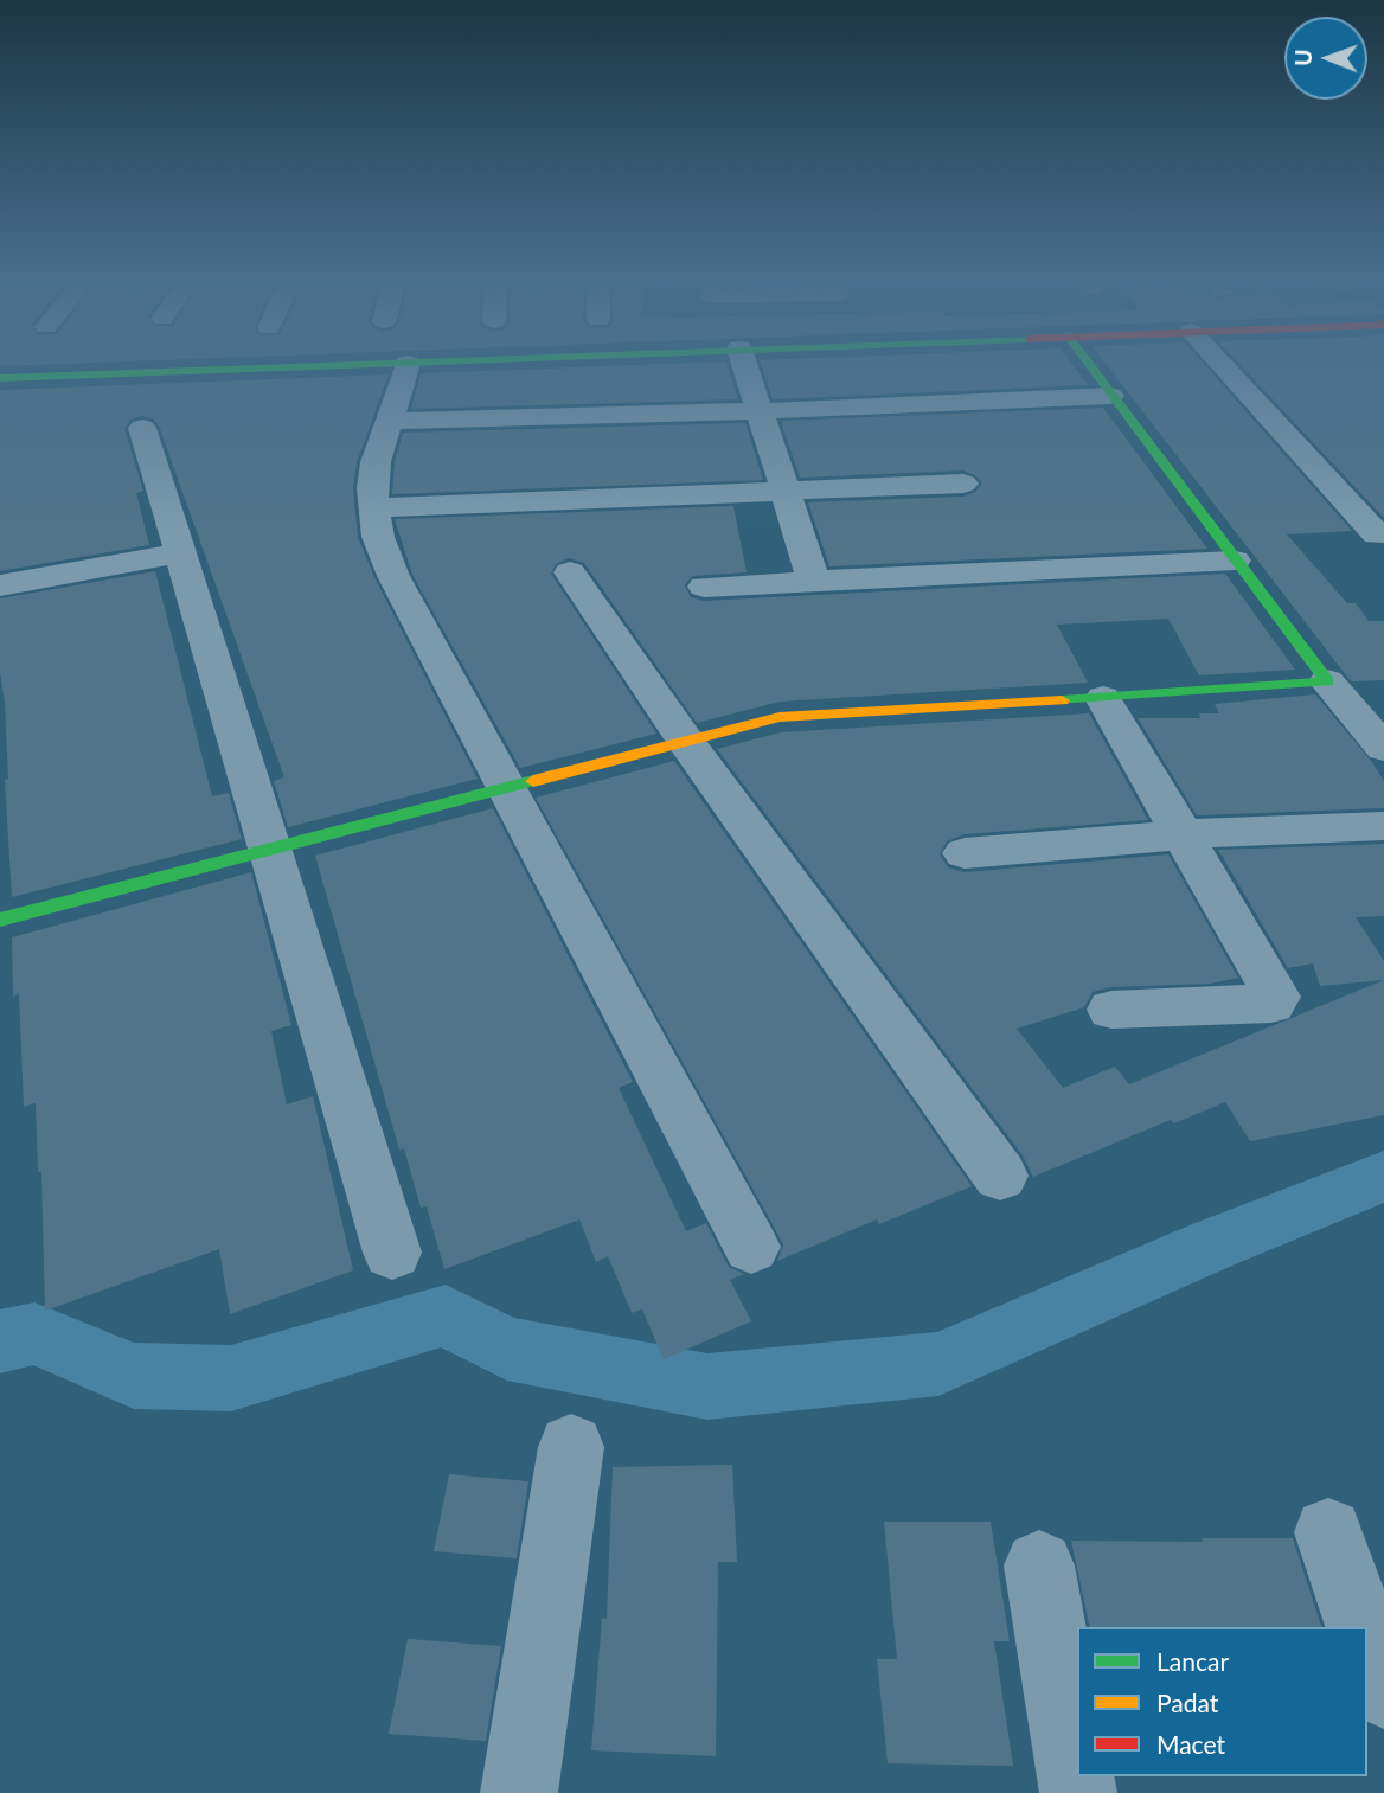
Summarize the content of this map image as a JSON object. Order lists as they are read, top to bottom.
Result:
{
  "legend": ["Lancar", "Padat", "Macet"],
  "north": "left"
}
